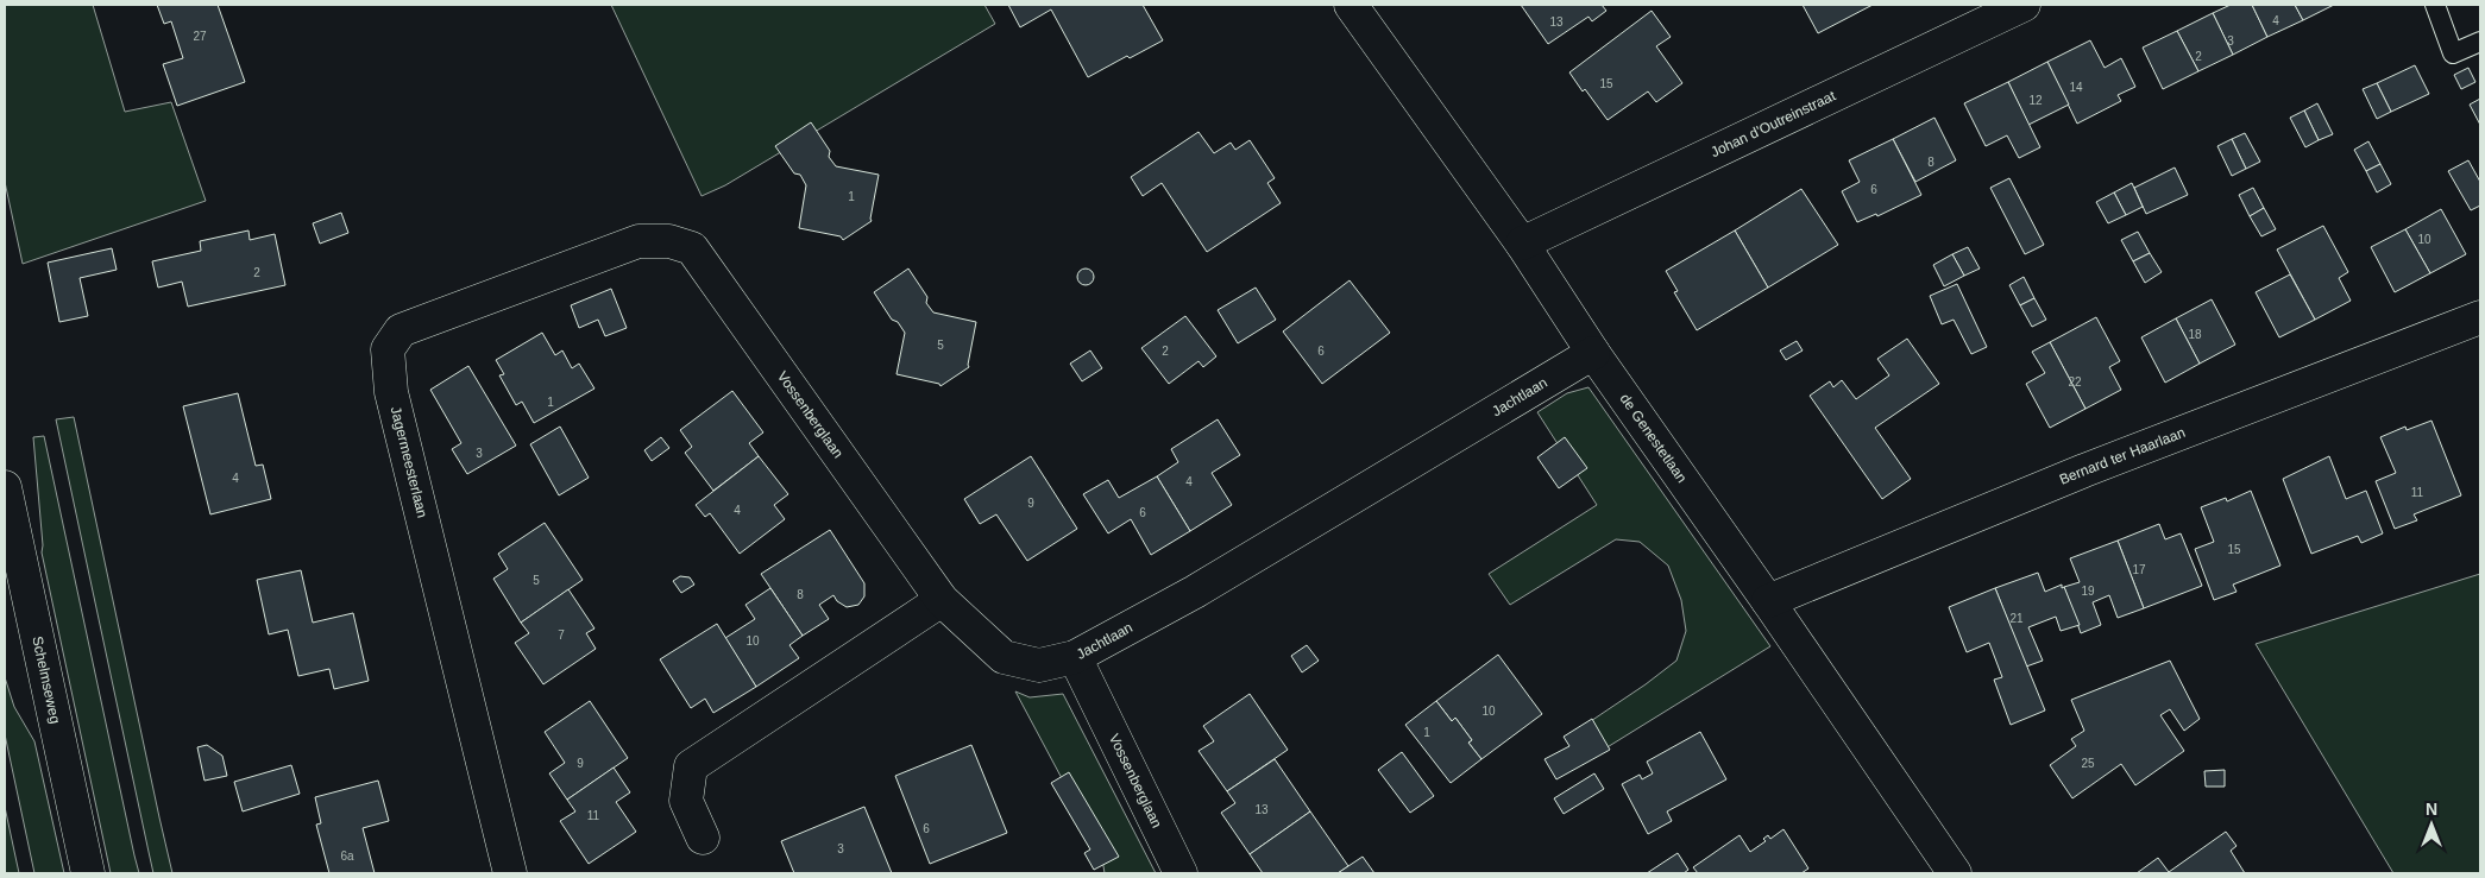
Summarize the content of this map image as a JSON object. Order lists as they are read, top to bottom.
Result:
{
  "streets": {
    "street": [
      "Johan d'Outreinstraat",
      "Jachtlaan",
      "Vossenberglaan",
      "de Genestetlaan",
      "Bernard ter Haarlaan",
      "Jagermeesterlaan",
      "Schelmseweg"
    ]
  },
  "crossings": [
    ["Johan d'Outreinstraat", "de Genestetlaan"],
    ["Jachtlaan", "Vossenberglaan"],
    ["Jachtlaan", "de Genestetlaan"],
    ["Vossenberglaan", "Jagermeesterlaan"],
    ["de Genestetlaan", "Bernard ter Haarlaan"]
  ],
  "house_numbers": [
    "4",
    "13",
    "27",
    "3",
    "2",
    "15",
    "14",
    "12",
    "8",
    "6",
    "1",
    "10",
    "2",
    "18",
    "5",
    "2",
    "6",
    "22",
    "1",
    "3",
    "4",
    "4",
    "11",
    "9",
    "4",
    "6",
    "15",
    "17",
    "5",
    "19",
    "8",
    "21",
    "7",
    "10",
    "10",
    "1",
    "9",
    "25",
    "13",
    "11",
    "6",
    "3",
    "6a"
  ],
  "north": "top"
}
